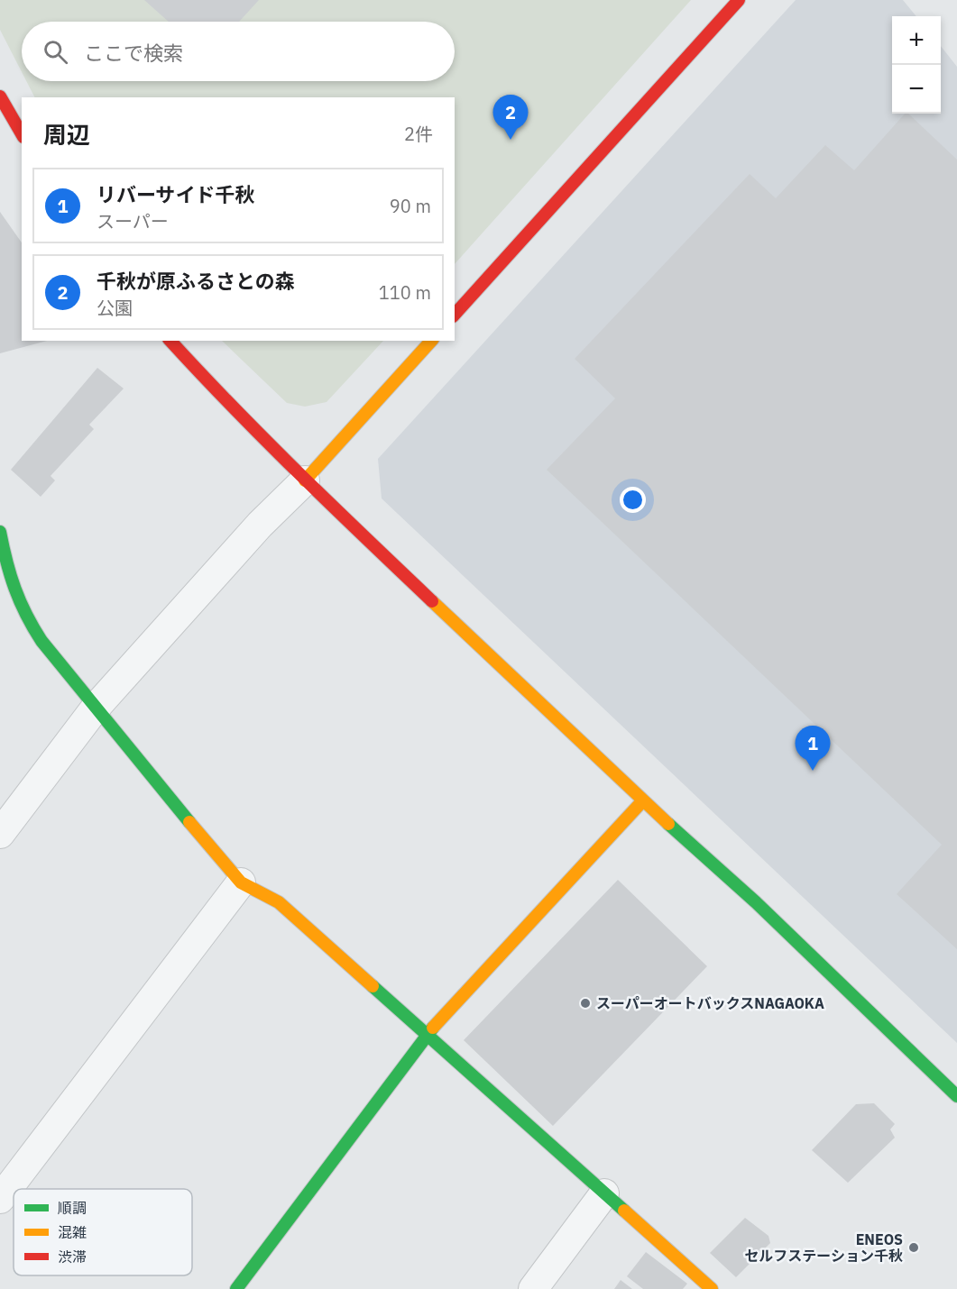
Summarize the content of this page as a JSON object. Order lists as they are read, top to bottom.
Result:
{
  "places": ["スーパーオートバックスNAGAOKA", "ENEOS セルフステーション千秋"],
  "legend": ["順調", "混雑", "渋滞"],
  "page": {
    "map_buttons": ["+", "−"],
    "search": "ここで検索",
    "pins": ["2", "1"],
    "heading": ["周辺", "2件"],
    "list": [
      {
        "mark": "1",
        "name": "リバーサイド千秋",
        "note": "スーパー",
        "value": "90 m"
      },
      {
        "mark": "2",
        "name": "千秋が原ふるさとの森",
        "note": "公園",
        "value": "110 m"
      }
    ]
  }
}
